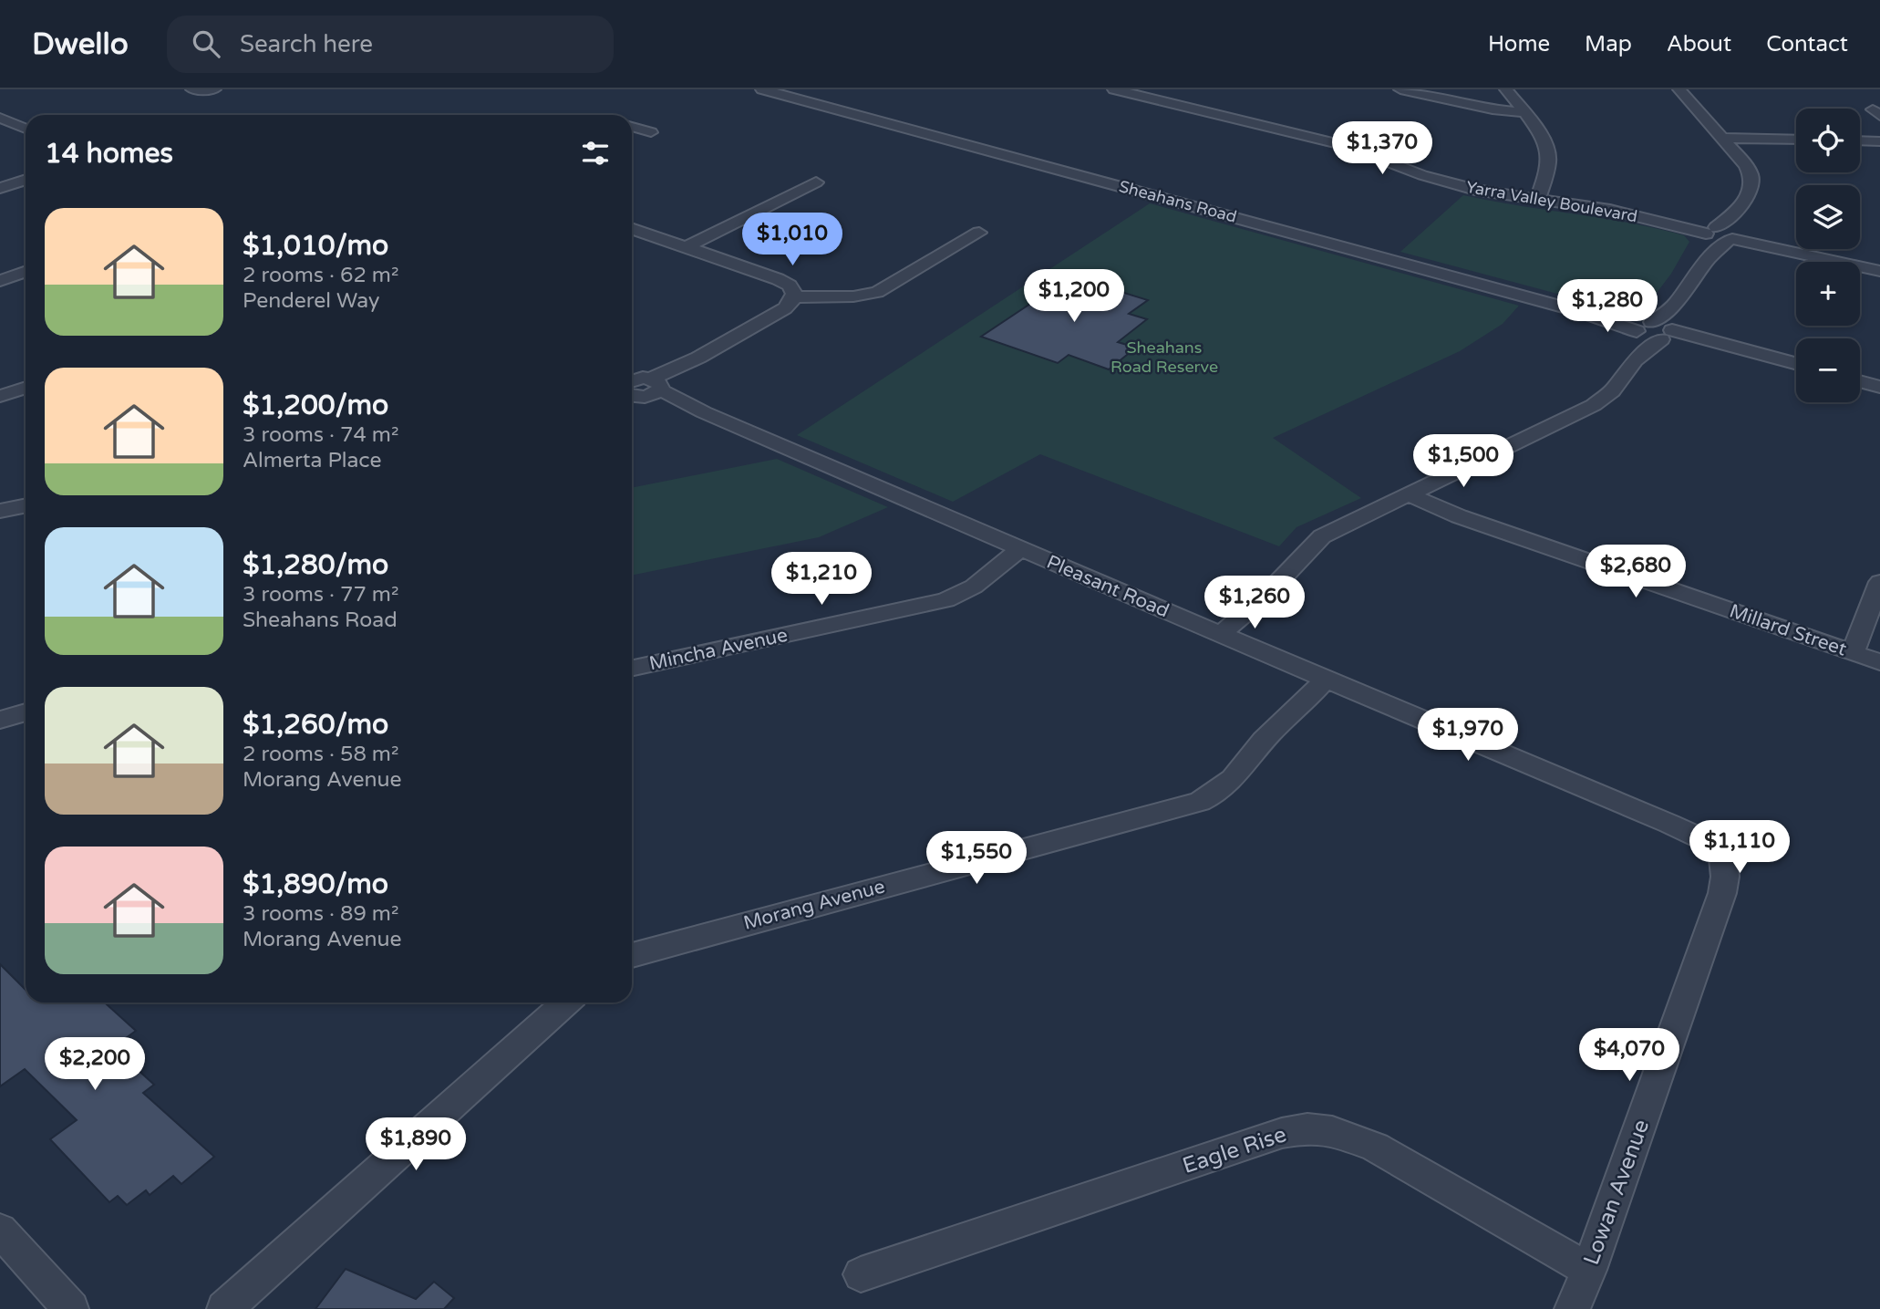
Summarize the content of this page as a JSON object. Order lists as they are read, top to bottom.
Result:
{
  "streets": {
    "street": [
      "Sheahans Road",
      "Yarra Valley Boulevard",
      "Pleasant Road",
      "Millard Street",
      "Mincha Avenue",
      "Morang Avenue",
      "Eagle Rise",
      "Lowan Avenue"
    ]
  },
  "crossings": [
    ["Pleasant Road", "Mincha Avenue"],
    ["Pleasant Road", "Morang Avenue"],
    ["Pleasant Road", "Lowan Avenue"],
    ["Eagle Rise", "Lowan Avenue"]
  ],
  "parks": ["Sheahans Road Reserve"],
  "page": {
    "header": "Dwello",
    "search": "Search here",
    "nav": [
      "Home",
      "Map",
      "About",
      "Contact"
    ],
    "map_buttons": ["+", "−"],
    "heading": "14 homes",
    "price": [
      "$1,370",
      "$1,010",
      "$1,200",
      "$1,280",
      "$1,500",
      "$2,680",
      "$1,210",
      "$1,260",
      "$1,970",
      "$1,110",
      "$1,550",
      "$4,070",
      "$2,200",
      "$1,890"
    ],
    "list": [
      {
        "name": "$1,010/mo",
        "note": "2 rooms · 62 m² · Penderel Way"
      },
      {
        "name": "$1,200/mo",
        "note": "3 rooms · 74 m² · Almerta Place"
      },
      {
        "name": "$1,280/mo",
        "note": "3 rooms · 77 m² · Sheahans Road"
      },
      {
        "name": "$1,260/mo",
        "note": "2 rooms · 58 m² · Morang Avenue"
      },
      {
        "name": "$1,890/mo",
        "note": "3 rooms · 89 m² · Morang Avenue"
      }
    ]
  }
}
